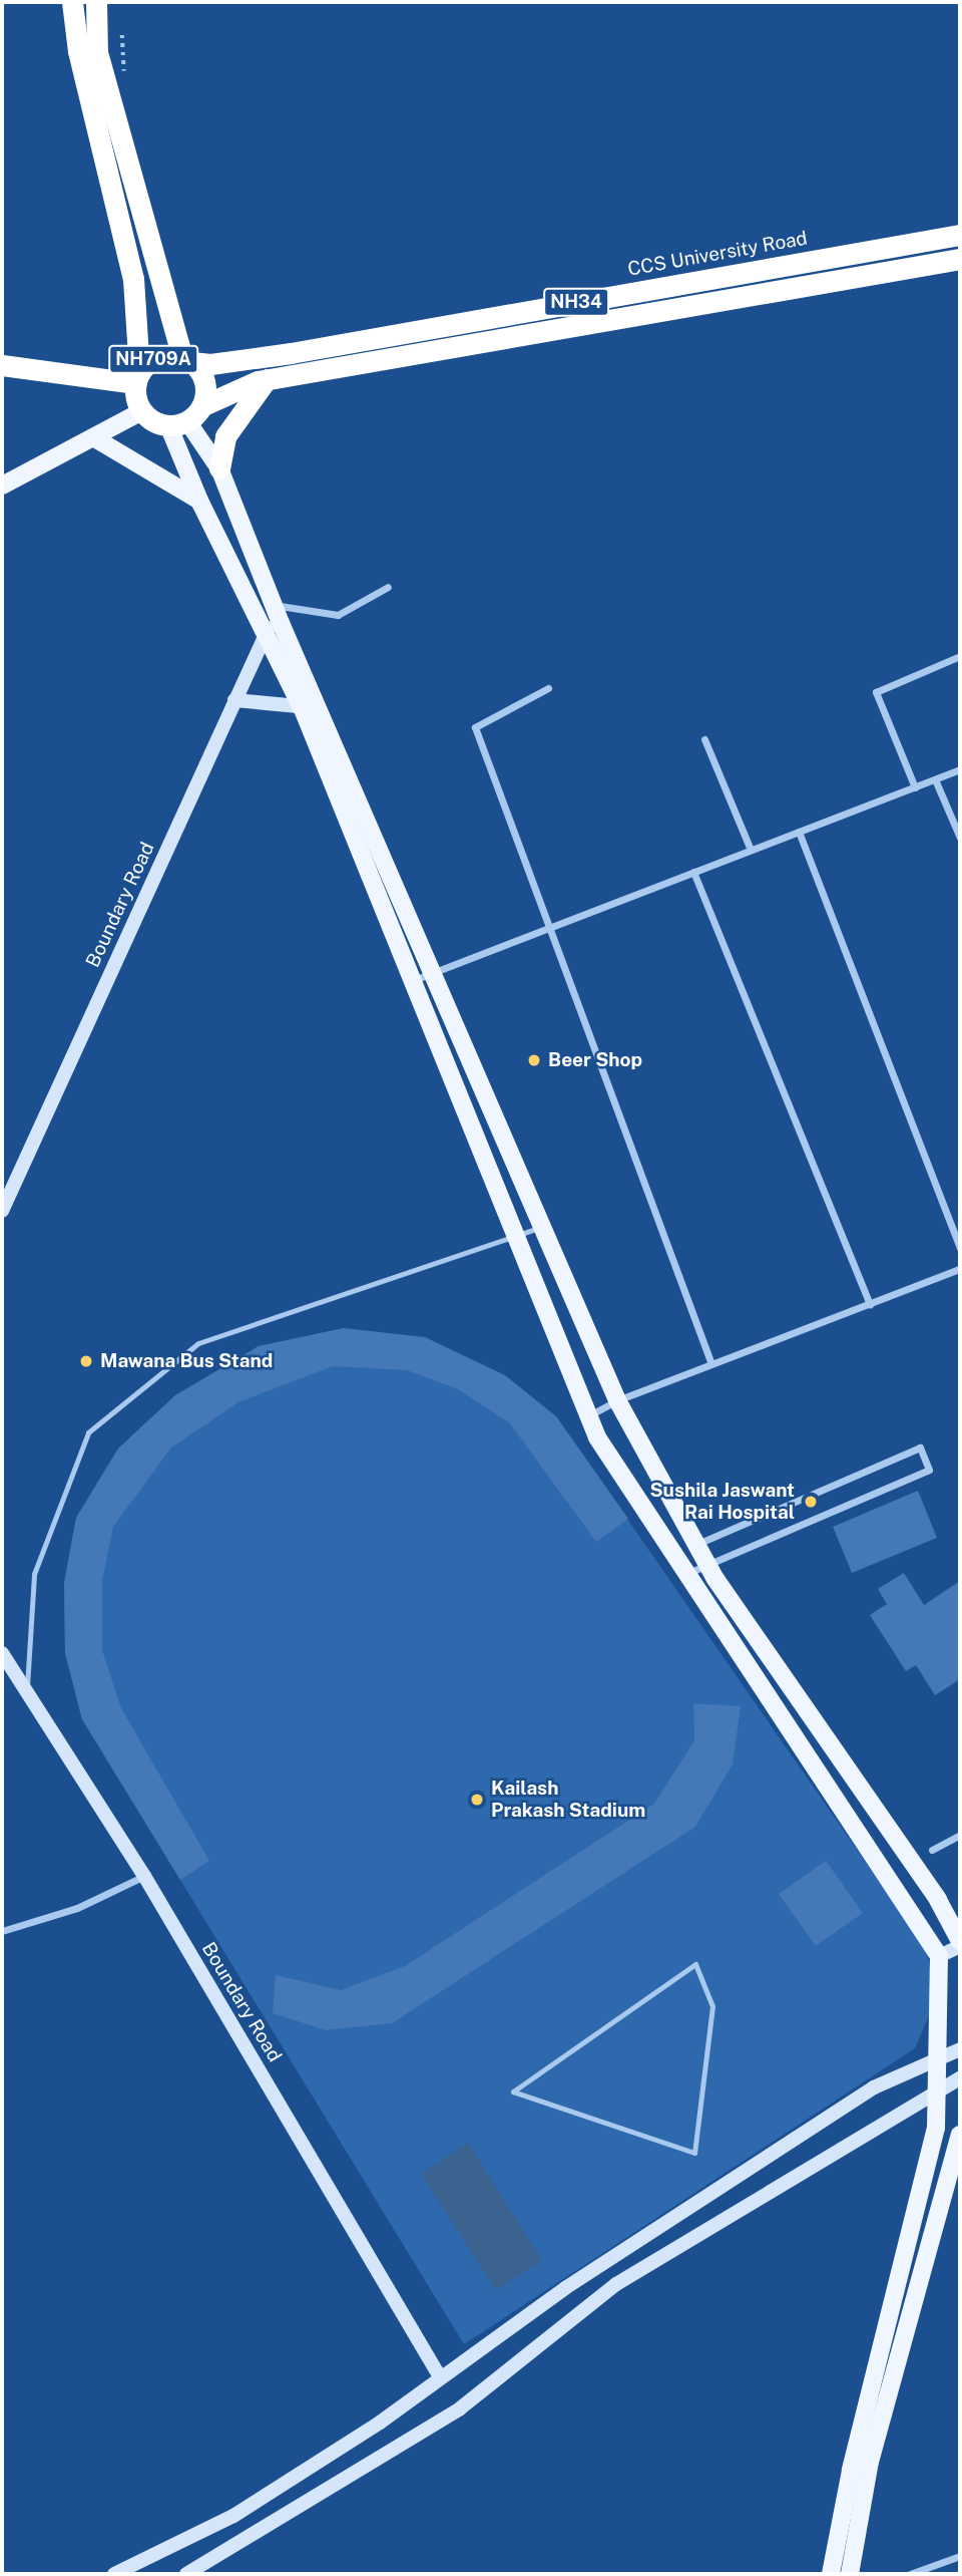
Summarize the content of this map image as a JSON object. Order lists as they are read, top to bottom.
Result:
{
  "streets": {
    "highway": ["CCS University Road", "NH34", "NH709A"],
    "street": ["Boundary Road"]
  },
  "crossings": [
    ["CCS University Road", "NH34"],
    ["CCS University Road", "NH709A"],
    ["NH34", "NH709A"]
  ],
  "places": [
    "Beer Shop",
    "Mawana Bus Stand",
    "Sushila Jaswant Rai Hospital",
    "Kailash Prakash Stadium"
  ]
}
